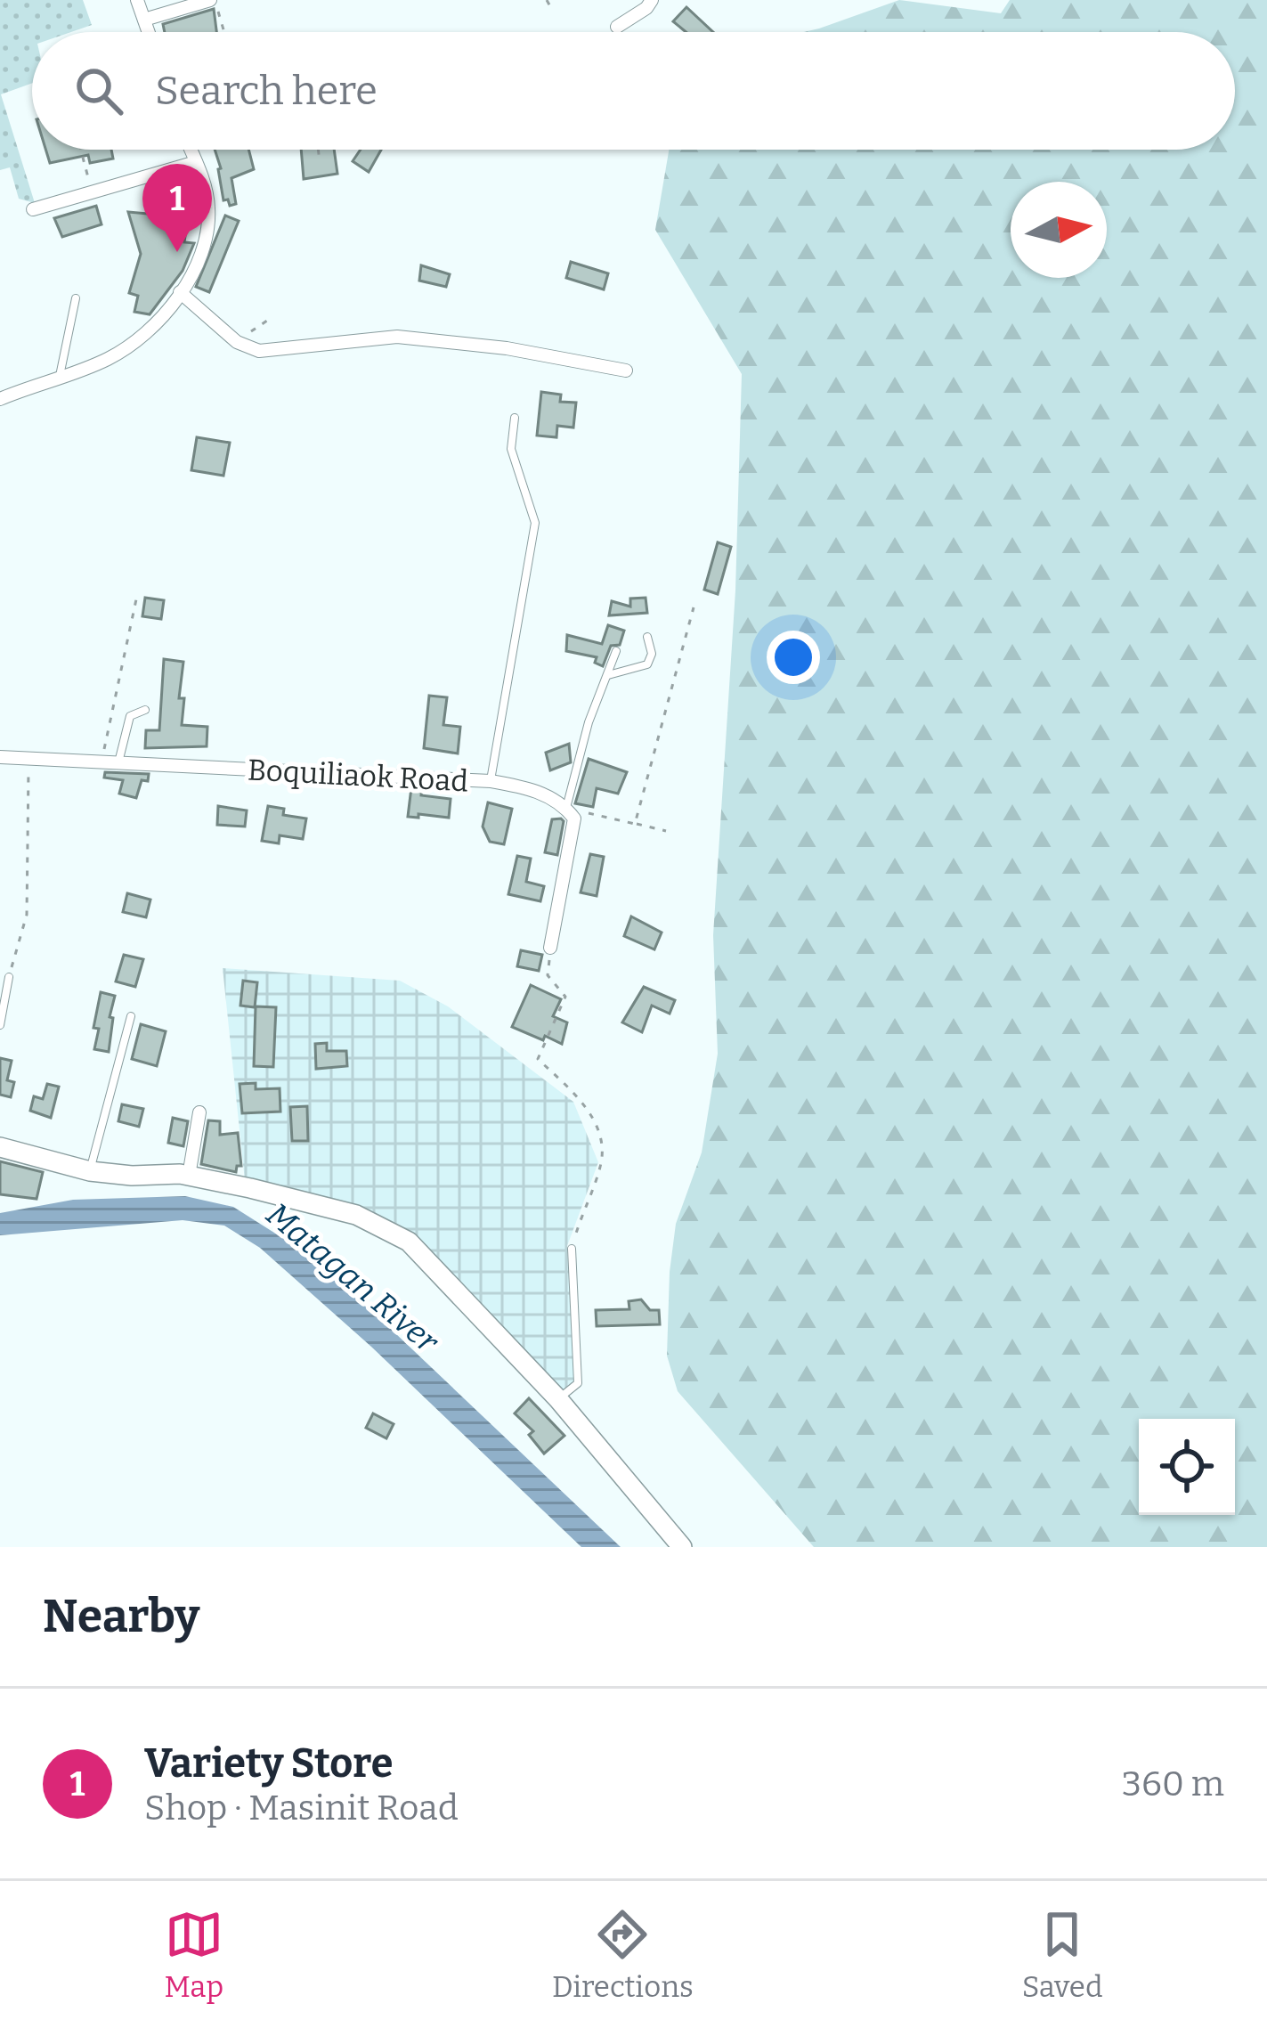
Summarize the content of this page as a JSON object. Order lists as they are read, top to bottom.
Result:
{
  "streets": {
    "street": ["Boquiliaok Road"]
  },
  "water": ["Matagan River"],
  "north": "right",
  "page": {
    "search": "Search here",
    "pins": "1",
    "heading": "Nearby",
    "list": [
      {
        "mark": "1",
        "name": "Variety Store",
        "note": "Shop · Masinit Road",
        "value": "360 m"
      }
    ],
    "nav": ["Map", "Directions", "Saved"]
  }
}
